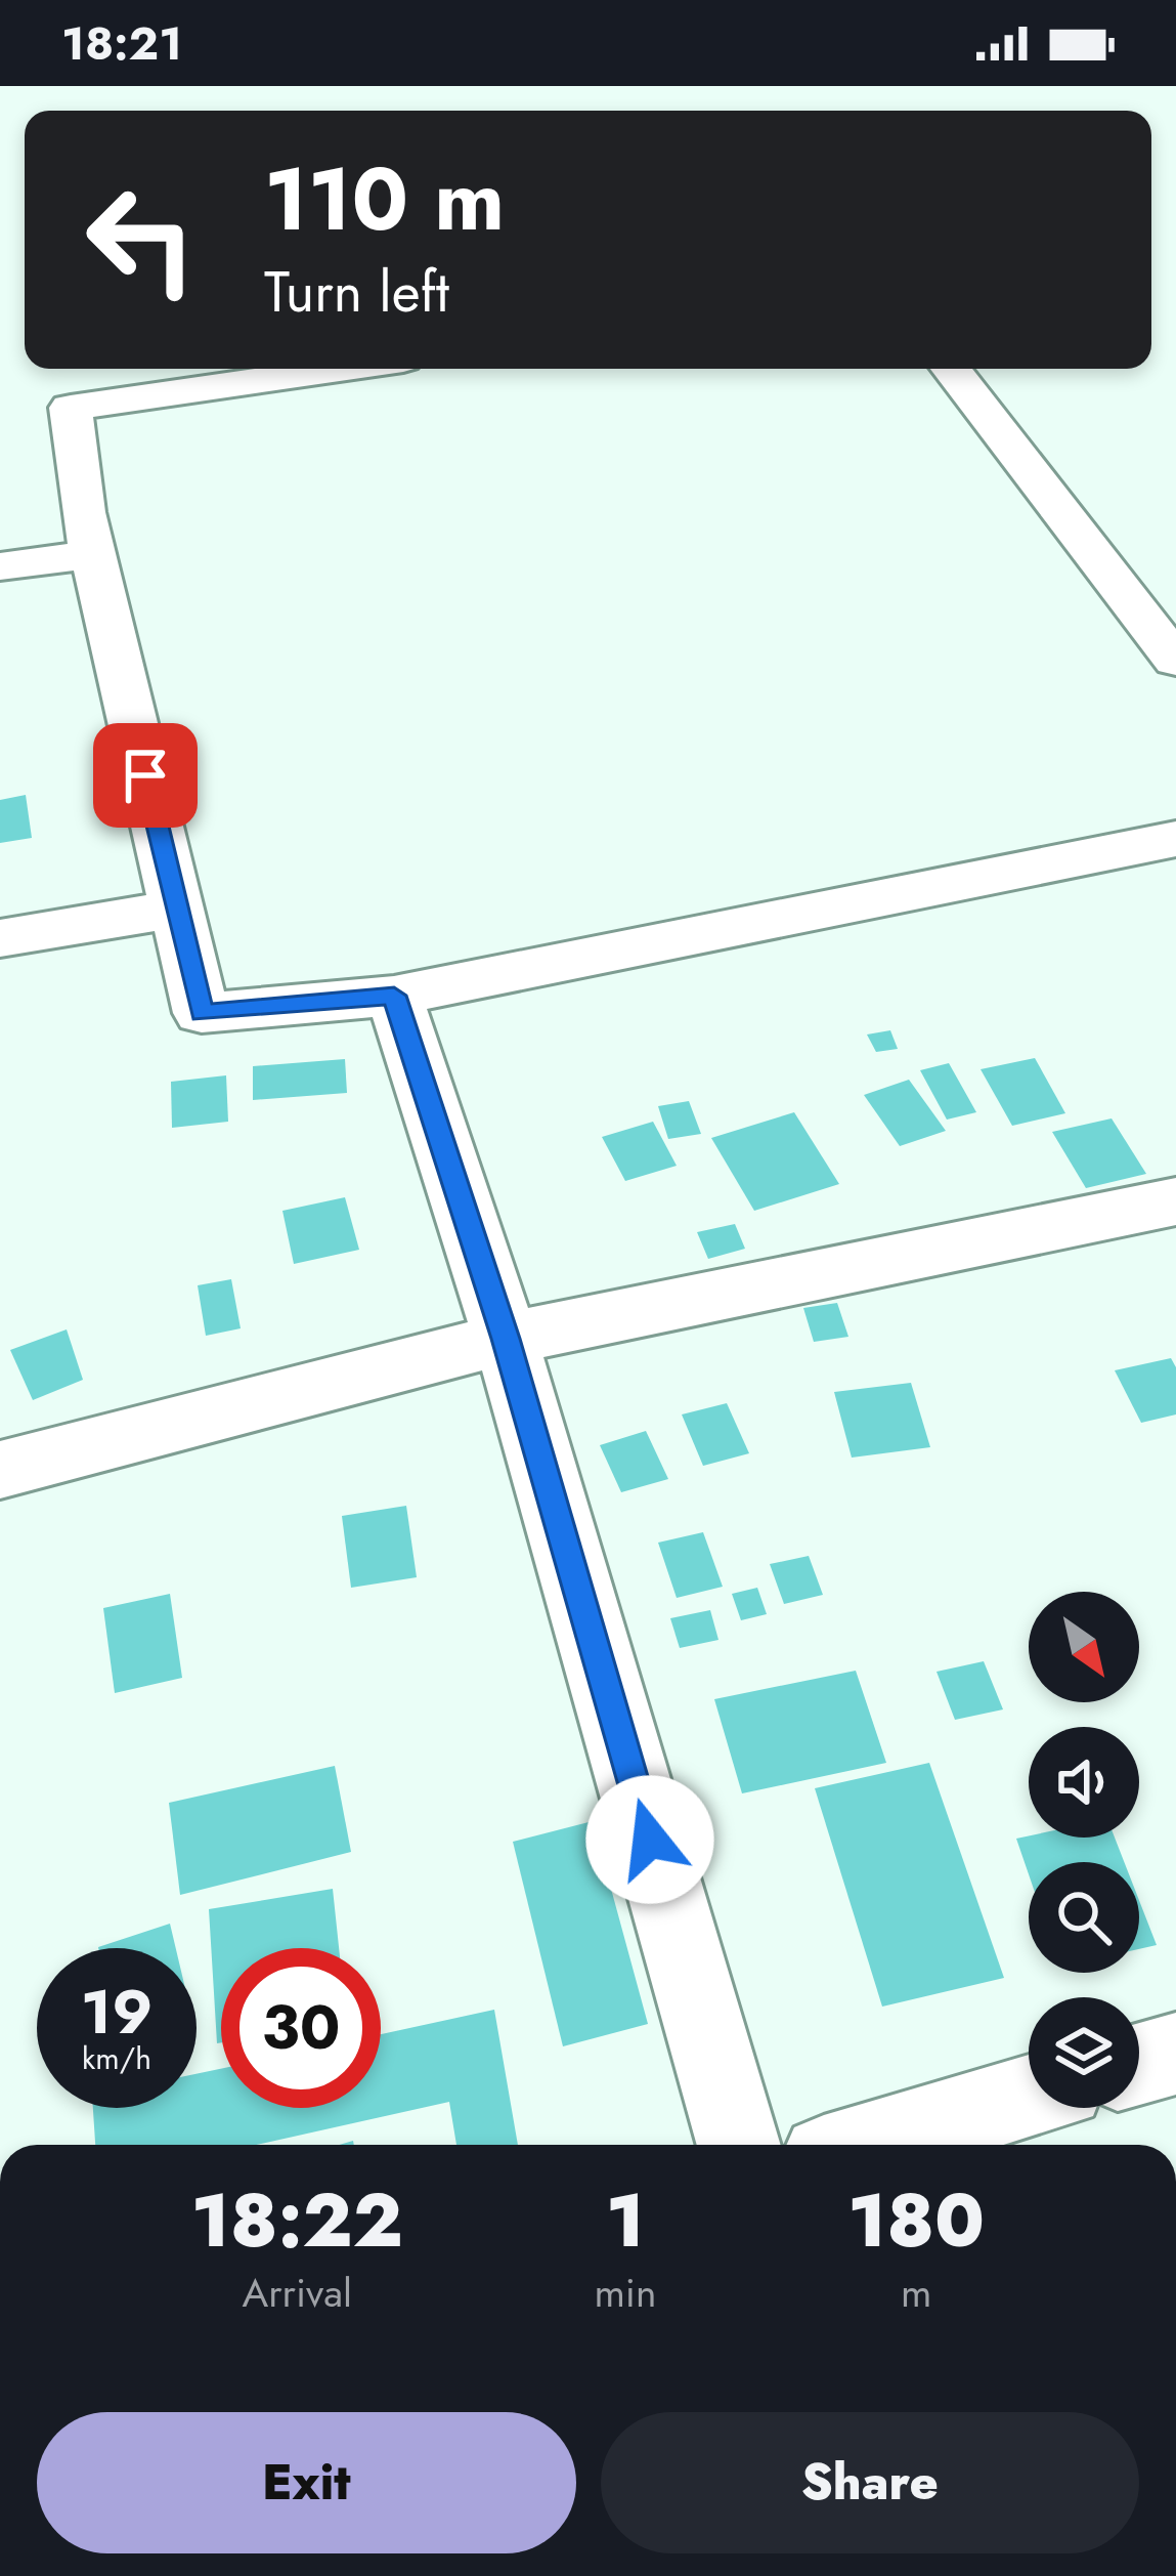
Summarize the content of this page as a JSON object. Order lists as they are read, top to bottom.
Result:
{
  "north": "bottom right",
  "page": {
    "status": "18:21",
    "turn": ["110 m", "Turn left"],
    "speed": "19 km/h",
    "limit": "30",
    "eta": [
      "18:22",
      "Arrival",
      "1",
      "min",
      "180",
      "m"
    ],
    "buttons": ["Exit", "Share"]
  }
}
